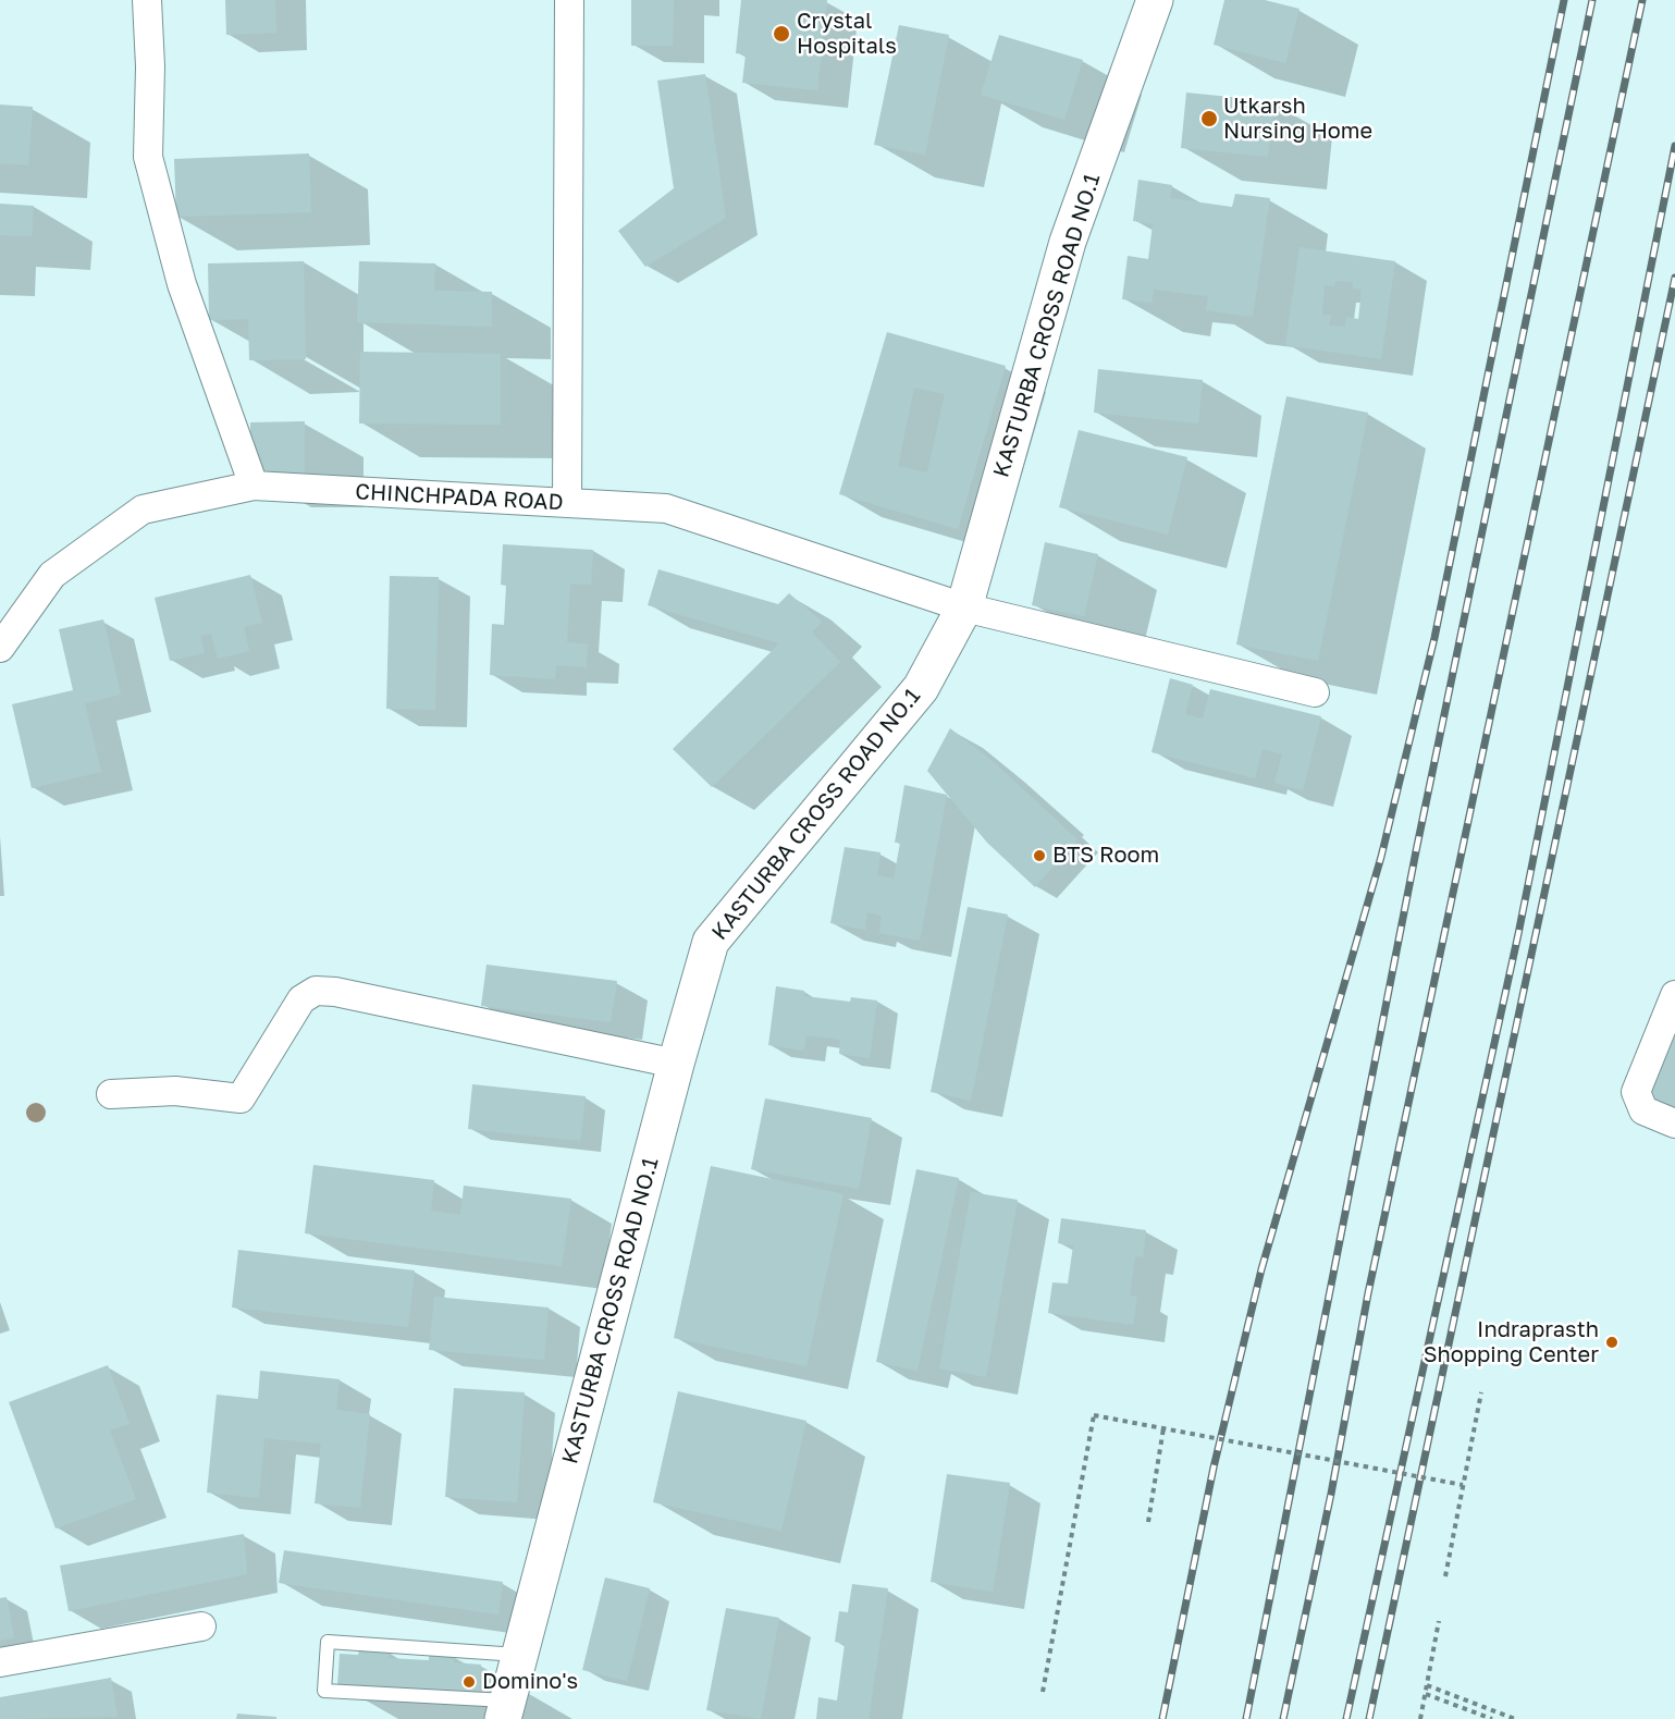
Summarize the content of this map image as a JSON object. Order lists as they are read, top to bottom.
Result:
{
  "streets": {
    "street": ["KASTURBA CROSS ROAD NO.1", "CHINCHPADA ROAD"]
  },
  "crossings": [
    ["KASTURBA CROSS ROAD NO.1", "CHINCHPADA ROAD"]
  ],
  "places": [
    "Crystal Hospitals",
    "Utkarsh Nursing Home",
    "BTS Room",
    "Indraprasth Shopping Center",
    "Domino's"
  ]
}
